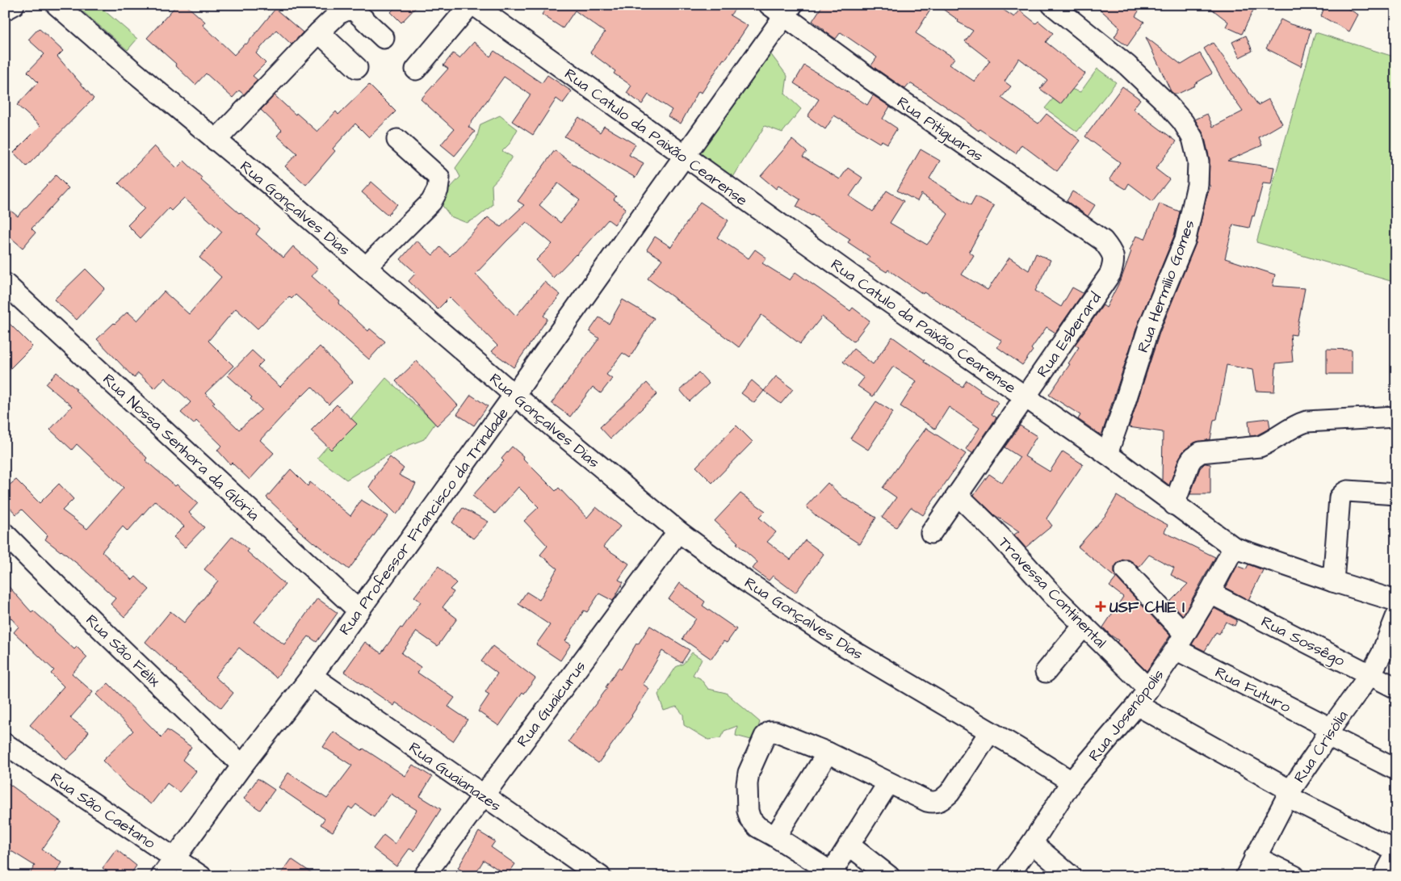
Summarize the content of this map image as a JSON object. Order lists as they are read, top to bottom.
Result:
{
  "streets": {
    "street": [
      "Rua Pitiguaras",
      "Rua Catulo da Paixão Cearense",
      "Rua Gonçalves Dias",
      "Rua Hermílio Gomes",
      "Rua Esberard",
      "Rua Nossa Senhora da Glória",
      "Rua Professor Francisco da Trindade",
      "Travessa Continental",
      "Rua Sossêgo",
      "Rua São Félix",
      "Rua Futuro",
      "Rua Guaicurus",
      "Rua Josenópolis",
      "Rua Crisólia",
      "Rua Guaianazes",
      "Rua São Caetano"
    ]
  },
  "crossings": [
    ["Rua Pitiguaras", "Rua Esberard"],
    ["Rua Pitiguaras", "Rua Professor Francisco da Trindade"],
    ["Rua Catulo da Paixão Cearense", "Rua Hermílio Gomes"],
    ["Rua Catulo da Paixão Cearense", "Rua Esberard"],
    ["Rua Catulo da Paixão Cearense", "Rua Professor Francisco da Trindade"],
    ["Rua Catulo da Paixão Cearense", "Rua Josenópolis"],
    ["Rua Gonçalves Dias", "Rua Professor Francisco da Trindade"],
    ["Rua Gonçalves Dias", "Rua Guaicurus"],
    ["Rua Gonçalves Dias", "Rua Josenópolis"],
    ["Rua Esberard", "Travessa Continental"],
    ["Rua Nossa Senhora da Glória", "Rua Professor Francisco da Trindade"],
    ["Rua Professor Francisco da Trindade", "Rua São Félix"],
    ["Rua Professor Francisco da Trindade", "Rua Guaianazes"],
    ["Rua Professor Francisco da Trindade", "Rua São Caetano"],
    ["Travessa Continental", "Rua Josenópolis"],
    ["Rua Sossêgo", "Rua Josenópolis"],
    ["Rua Sossêgo", "Rua Crisólia"],
    ["Rua Futuro", "Rua Josenópolis"],
    ["Rua Futuro", "Rua Crisólia"],
    ["Rua Guaicurus", "Rua Guaianazes"]
  ],
  "places": {
    "health": ["USF CHIE I"]
  }
}
